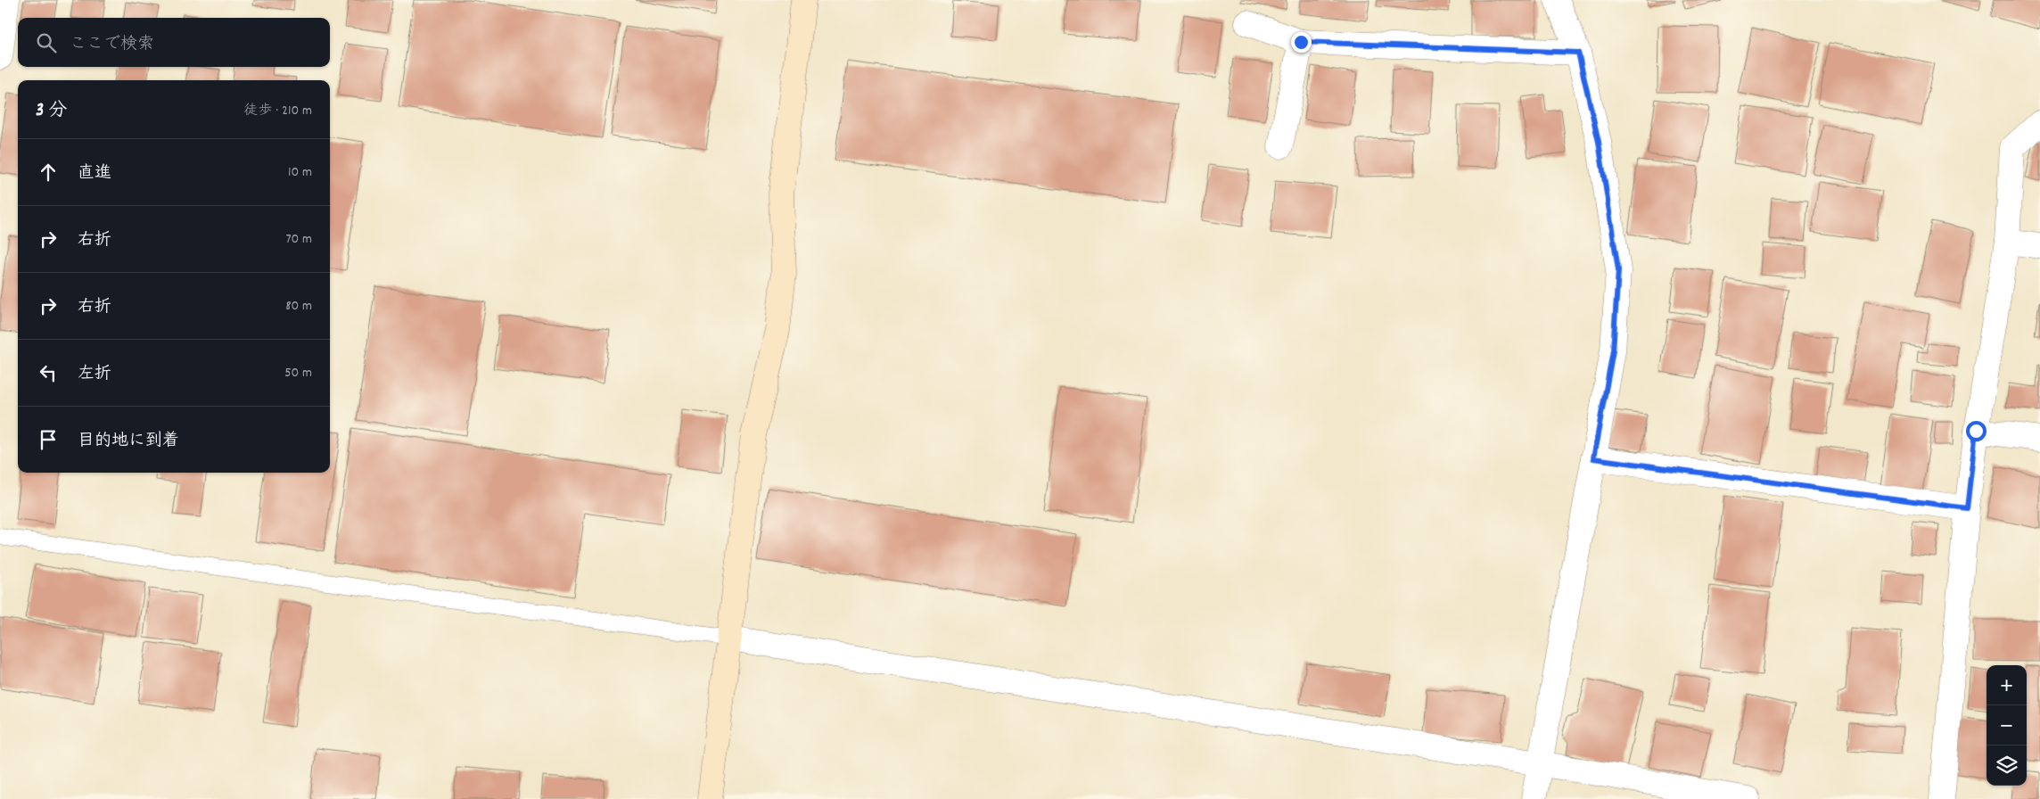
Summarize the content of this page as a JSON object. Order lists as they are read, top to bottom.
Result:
{
  "page": {
    "search": "ここで検索",
    "heading": ["3 分", "徒歩 · 210 m"],
    "list": [
      ["直進", "10 m"],
      ["右折", "70 m"],
      ["右折", "80 m"],
      ["左折", "50 m"],
      "目的地に到着"
    ],
    "map_buttons": ["+", "−"]
  }
}
